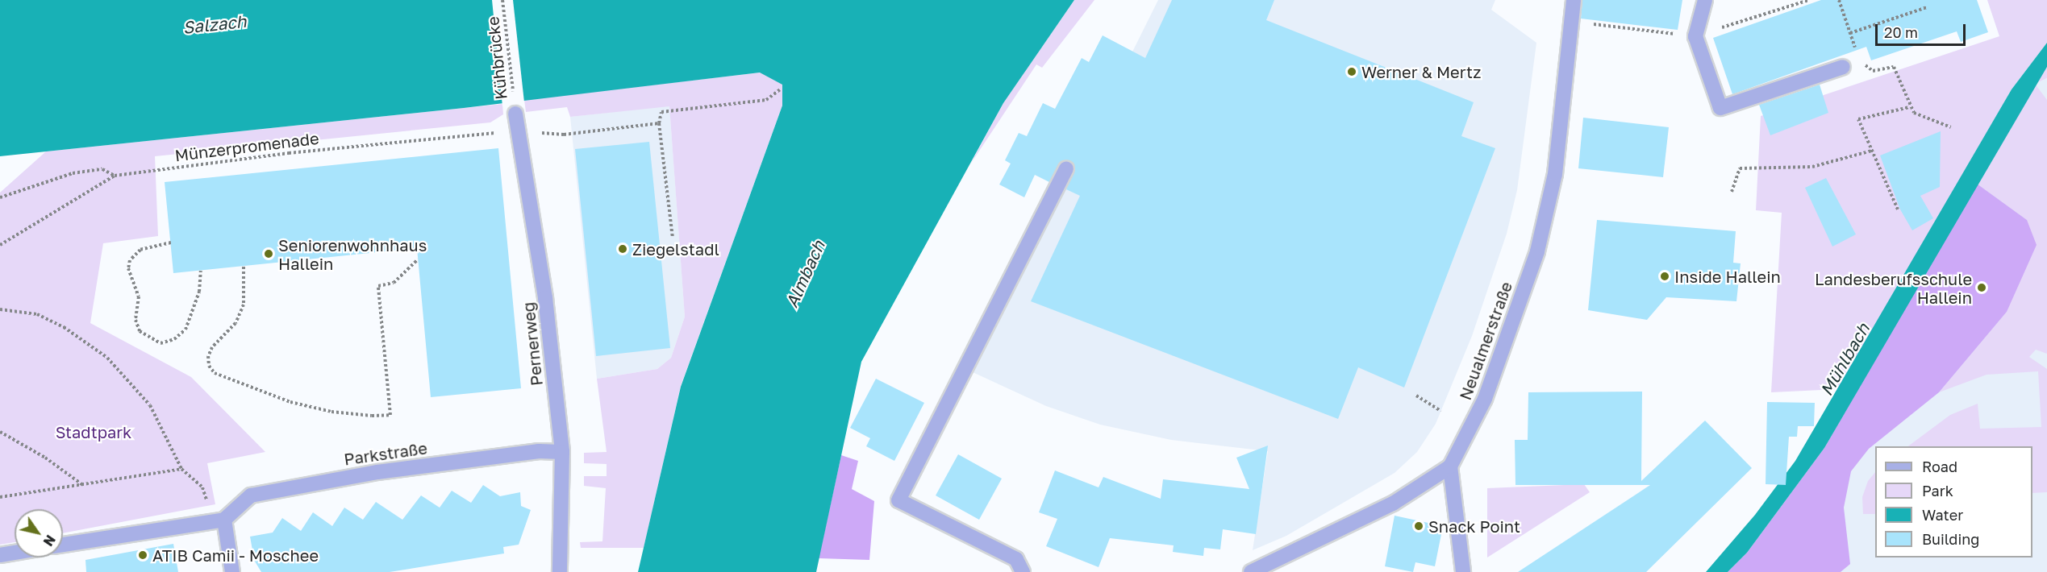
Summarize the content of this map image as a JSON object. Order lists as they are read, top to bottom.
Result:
{
  "streets": {
    "street": ["Neualmerstraße", "Pernerweg", "Parkstraße"],
    "path": ["Kühbrücke", "Münzerpromenade"]
  },
  "crossings": [
    ["Kühbrücke", "Pernerweg"],
    ["Münzerpromenade", "Pernerweg"],
    ["Pernerweg", "Parkstraße"]
  ],
  "water": ["Salzach", "Almbach", "Mühlbach"],
  "parks": ["Stadtpark"],
  "places": [
    "Werner & Mertz",
    "Ziegelstadl",
    "Seniorenwohnhaus Hallein",
    "Inside Hallein",
    "Landesberufsschule Hallein",
    "Snack Point",
    "ATIB Camii - Moschee"
  ],
  "legend": [
    "Road",
    "Park",
    "Water",
    "Building"
  ],
  "scale_bar": "20 m",
  "north": "bottom right"
}
